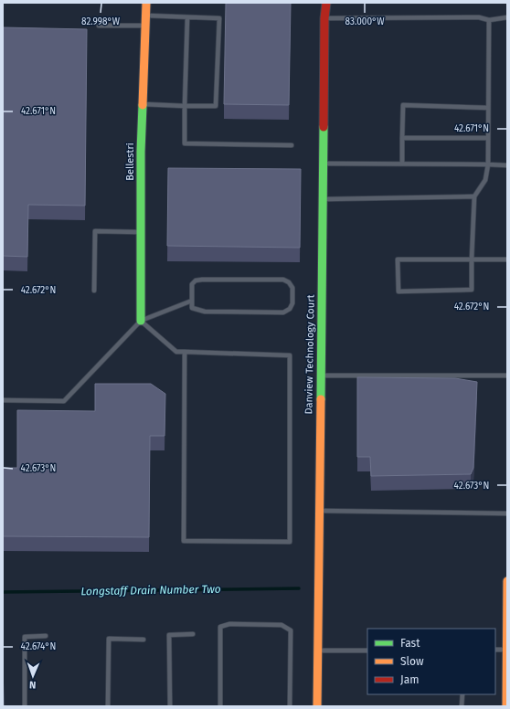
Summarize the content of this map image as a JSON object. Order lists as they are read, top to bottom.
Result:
{
  "streets": {
    "street": ["Bellestri", "Danview Technology Court"]
  },
  "water": ["Longstaff Drain Number Two"],
  "legend": ["Fast", "Slow", "Jam"],
  "north": "bottom",
  "coordinates": [
    "82.998°W",
    "83.000°W",
    "42.671°N",
    "42.672°N",
    "42.673°N",
    "42.674°N"
  ]
}
